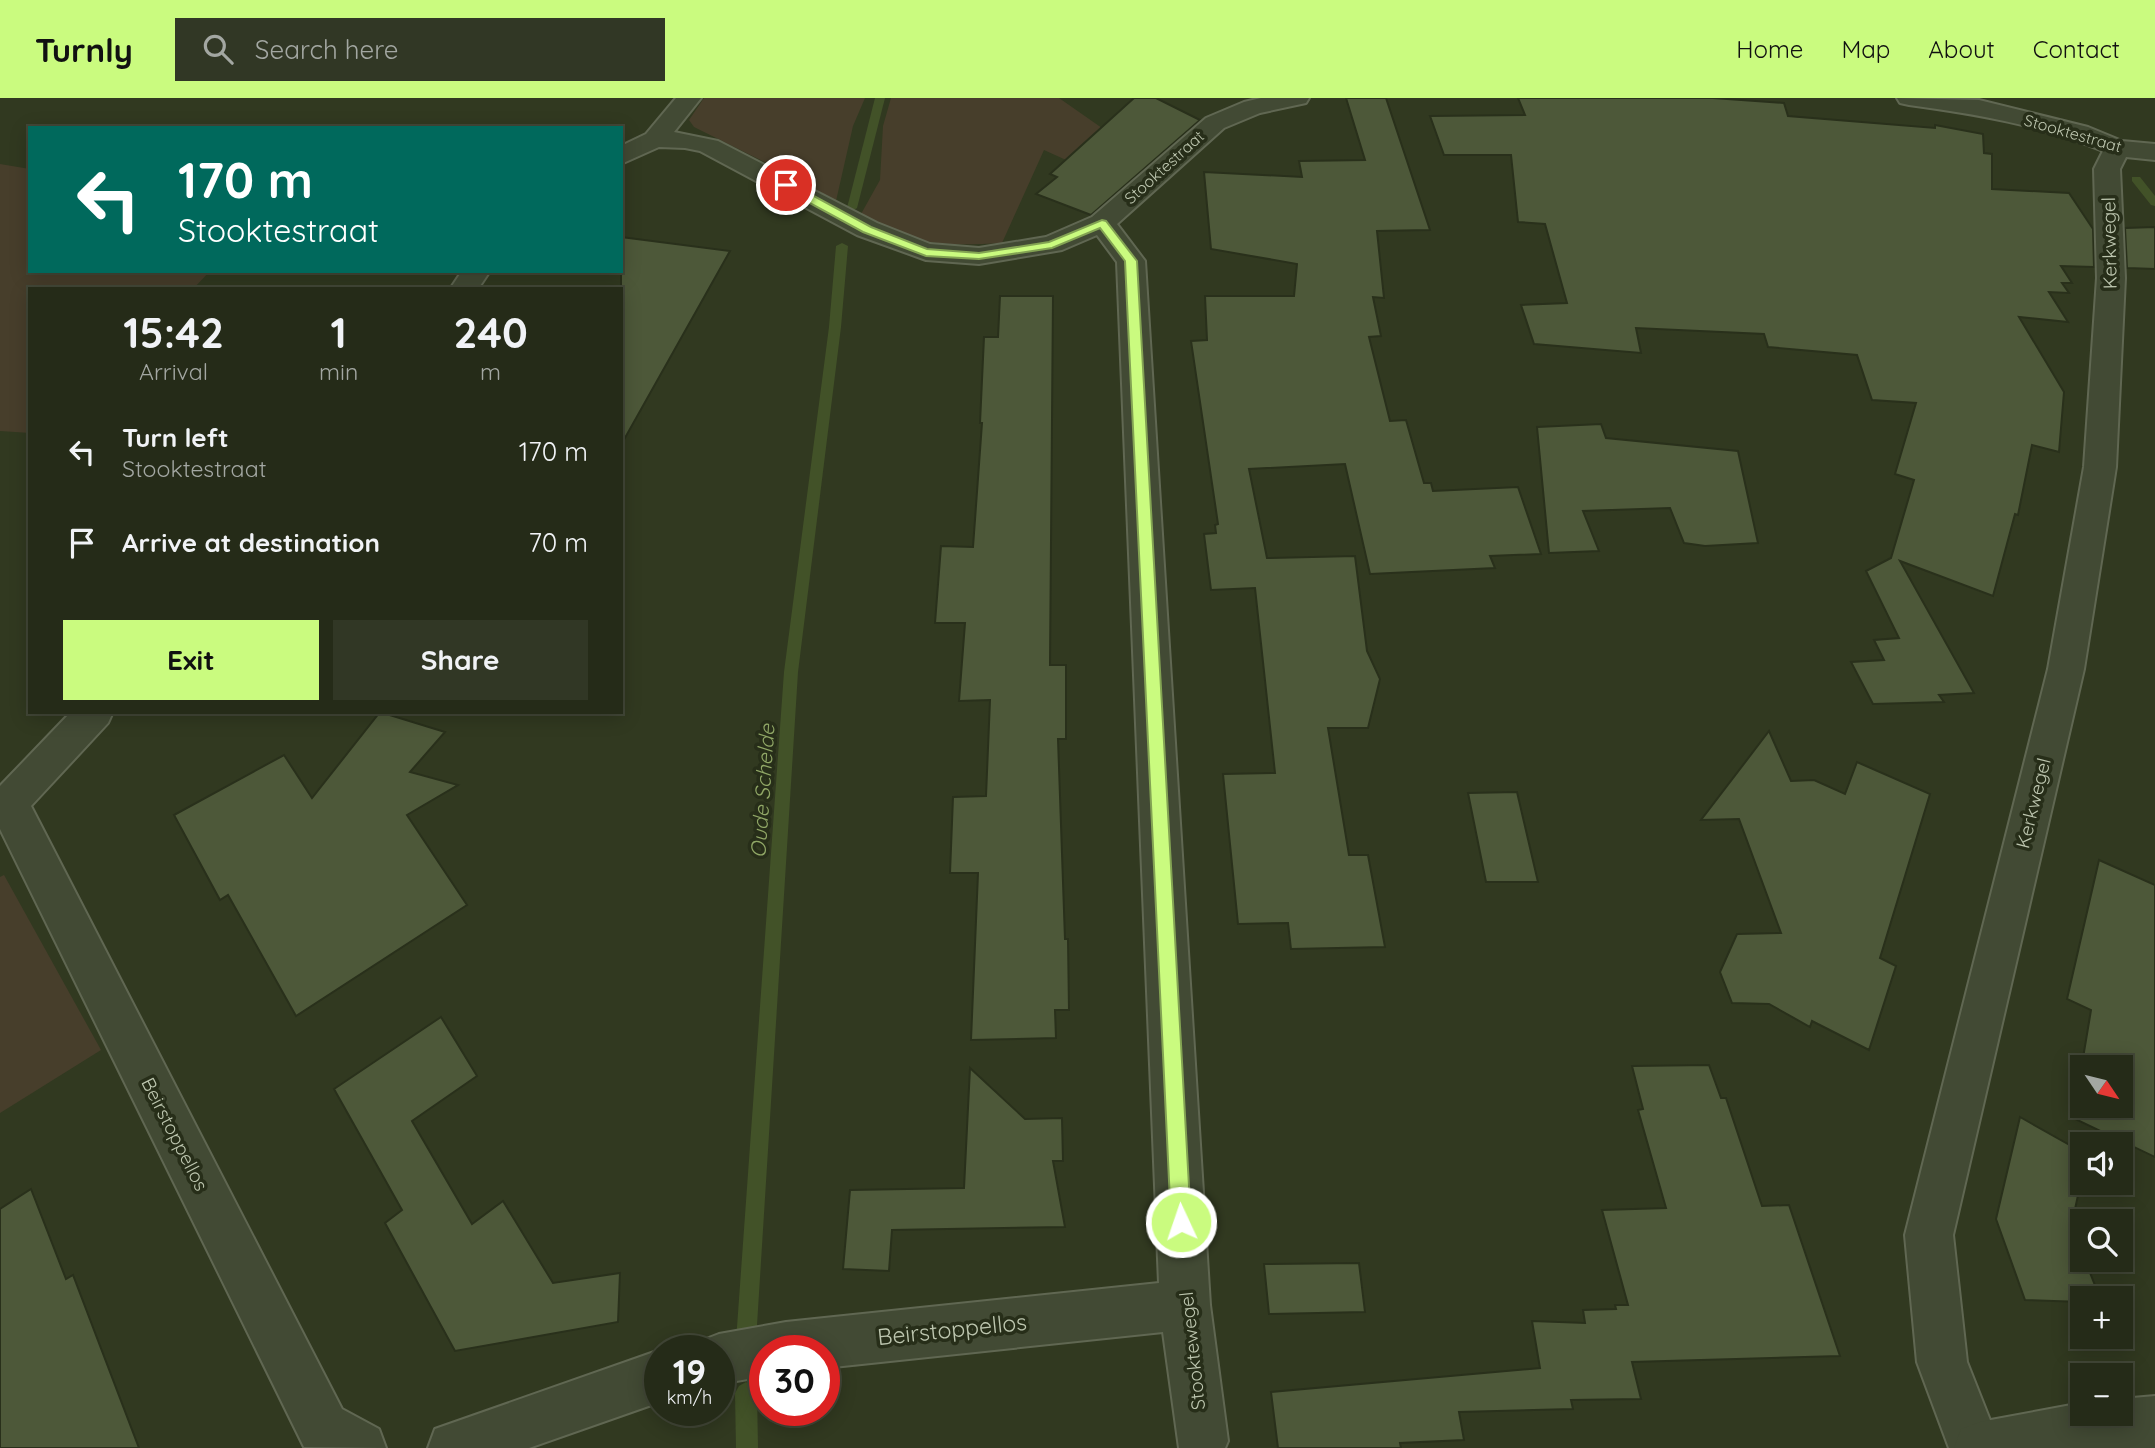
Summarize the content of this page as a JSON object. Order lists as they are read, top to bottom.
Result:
{
  "streets": {
    "street": [
      "Stooktestraat",
      "Kerkwegel",
      "Beirstoppellos",
      "Stooktewegel"
    ]
  },
  "crossings": [
    ["Stooktestraat", "Kerkwegel"],
    ["Stooktestraat", "Stooktewegel"],
    ["Beirstoppellos", "Stooktewegel"]
  ],
  "water": ["Oude Schelde"],
  "north": "bottom right",
  "page": {
    "header": "Turnly",
    "search": "Search here",
    "nav": [
      "Home",
      "Map",
      "About",
      "Contact"
    ],
    "turn": ["170 m", "Stooktestraat"],
    "eta": [
      "15:42",
      "Arrival",
      "1",
      "min",
      "240",
      "m"
    ],
    "list": [
      {
        "name": "Turn left",
        "note": "Stooktestraat",
        "value": "170 m"
      },
      {
        "name": "Arrive at destination",
        "value": "70 m"
      }
    ],
    "buttons": ["Exit", "Share"],
    "map_buttons": ["+", "−"],
    "speed": "19 km/h",
    "limit": "30"
  }
}
